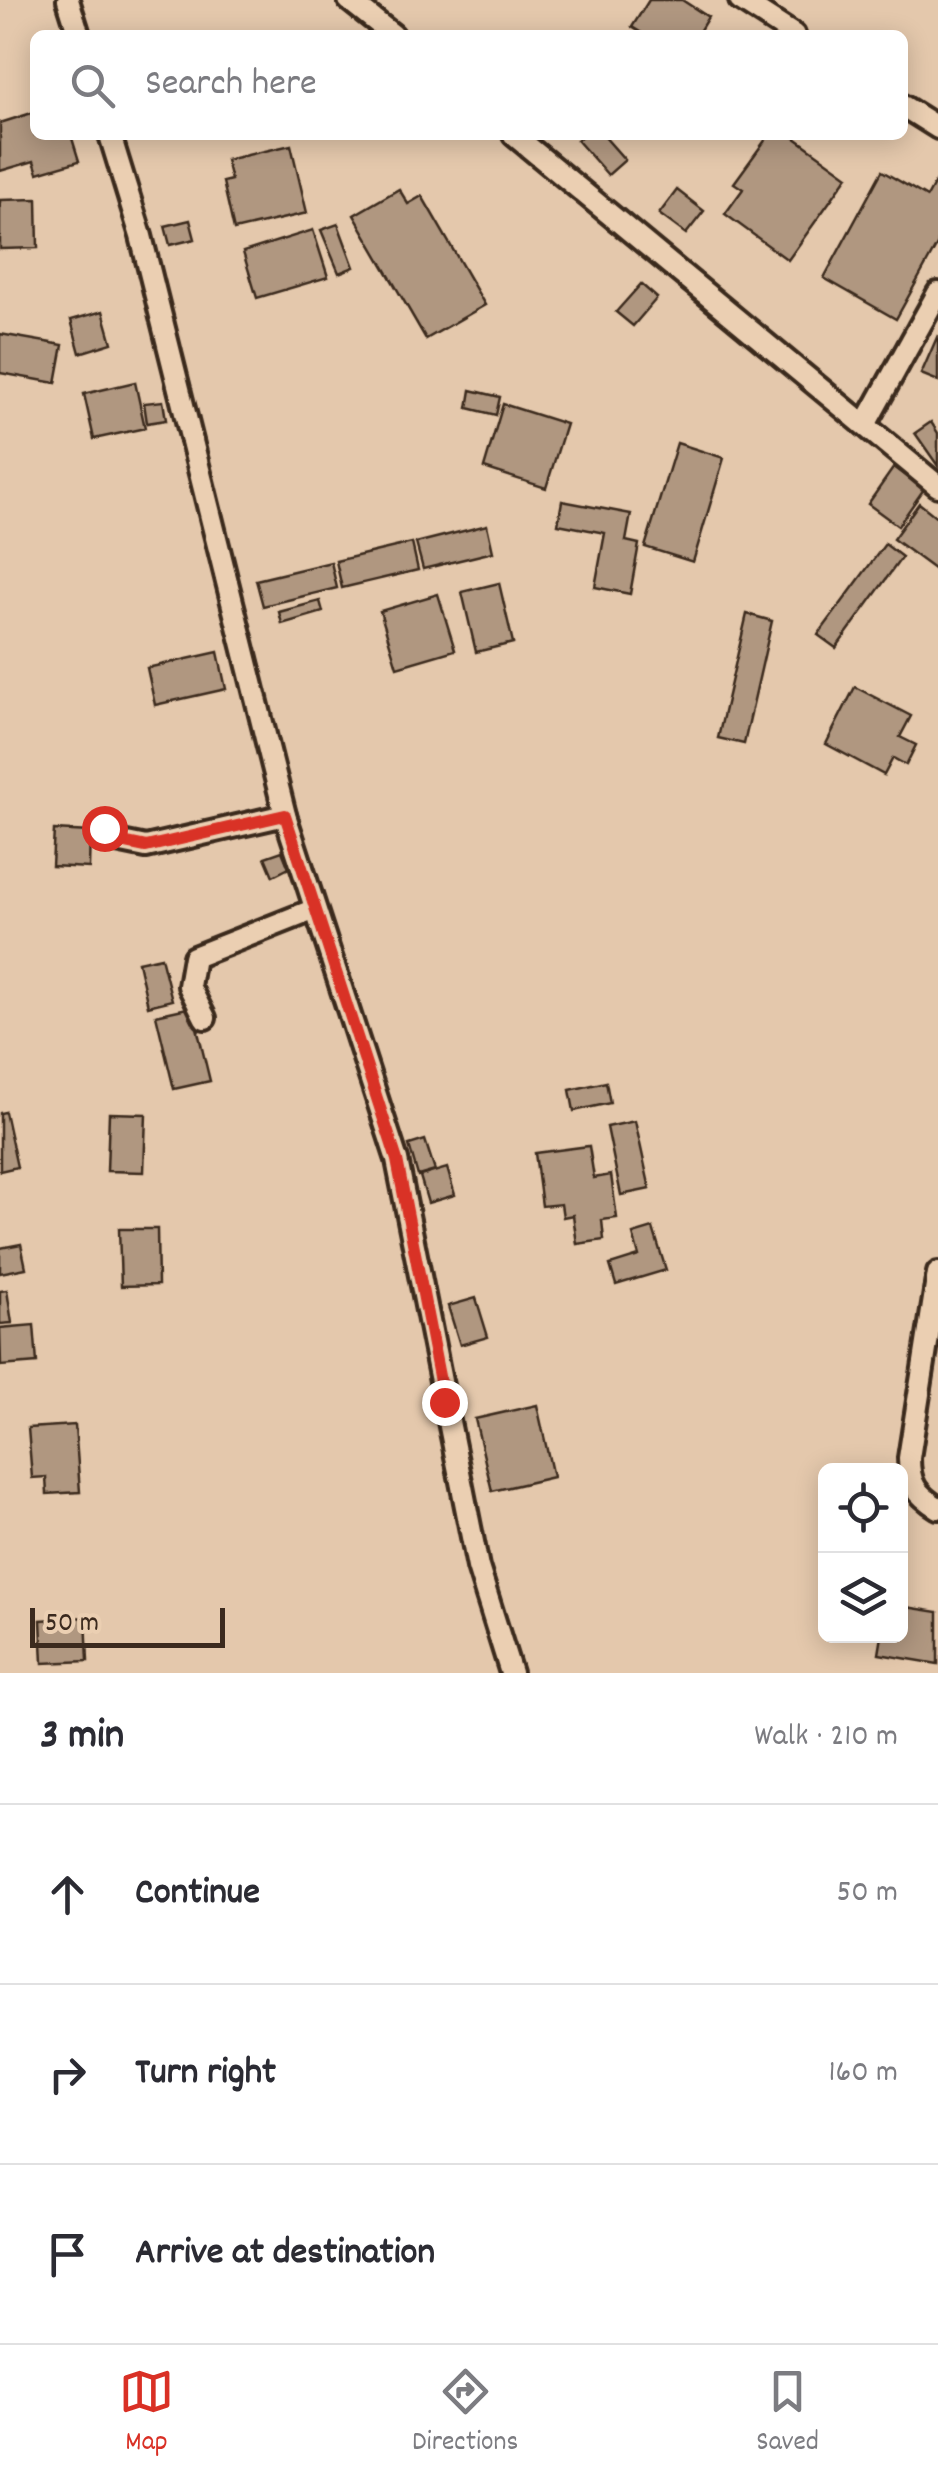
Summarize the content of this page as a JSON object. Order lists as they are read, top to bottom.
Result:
{
  "scale_bar": "50 m",
  "page": {
    "search": "Search here",
    "scale": "50 m",
    "heading": ["3 min", "Walk · 210 m"],
    "list": [
      ["Continue", "50 m"],
      ["Turn right", "160 m"],
      "Arrive at destination"
    ],
    "nav": ["Map", "Directions", "Saved"]
  }
}
